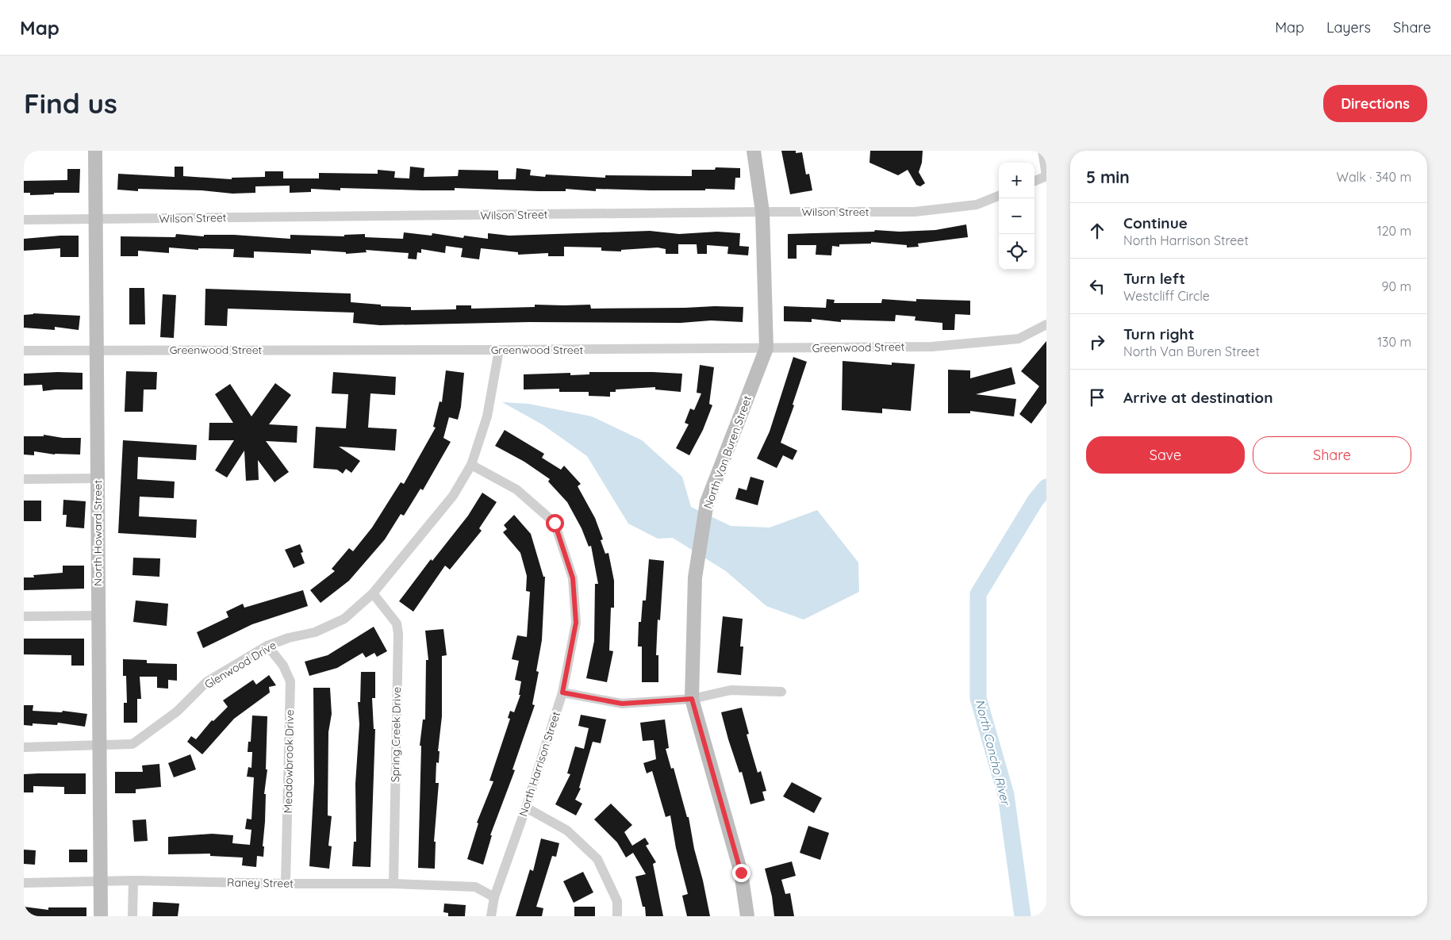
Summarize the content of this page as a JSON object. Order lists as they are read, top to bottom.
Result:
{
  "streets": {
    "street": [
      "Wilson Street",
      "Greenwood Street",
      "North Van Buren Street",
      "North Howard Street",
      "Glenwood Drive",
      "Spring Creek Drive",
      "Meadowbrook Drive",
      "North Harrison Street",
      "Raney Street"
    ]
  },
  "crossings": [
    ["Wilson Street", "North Van Buren Street"],
    ["Wilson Street", "North Howard Street"],
    ["Greenwood Street", "North Van Buren Street"],
    ["Greenwood Street", "North Howard Street"],
    ["Greenwood Street", "Glenwood Drive"],
    ["North Howard Street", "Glenwood Drive"],
    ["North Howard Street", "Raney Street"],
    ["Glenwood Drive", "Spring Creek Drive"],
    ["Glenwood Drive", "Meadowbrook Drive"],
    ["Glenwood Drive", "North Harrison Street"],
    ["Spring Creek Drive", "Raney Street"],
    ["Meadowbrook Drive", "Raney Street"],
    ["North Harrison Street", "Raney Street"]
  ],
  "water": ["North Concho River"],
  "page": {
    "header": "Map",
    "nav": ["Map", "Layers", "Share"],
    "buttons": [
      "Directions",
      ["Save", "Share"]
    ],
    "title": "Find us",
    "heading": ["5 min", "Walk · 340 m"],
    "map_buttons": ["+", "−"],
    "list": [
      ["Continue", "North Harrison Street", "120 m"],
      ["Turn left", "Westcliff Circle", "90 m"],
      ["Turn right", "North Van Buren Street", "130 m"],
      "Arrive at destination"
    ]
  }
}
